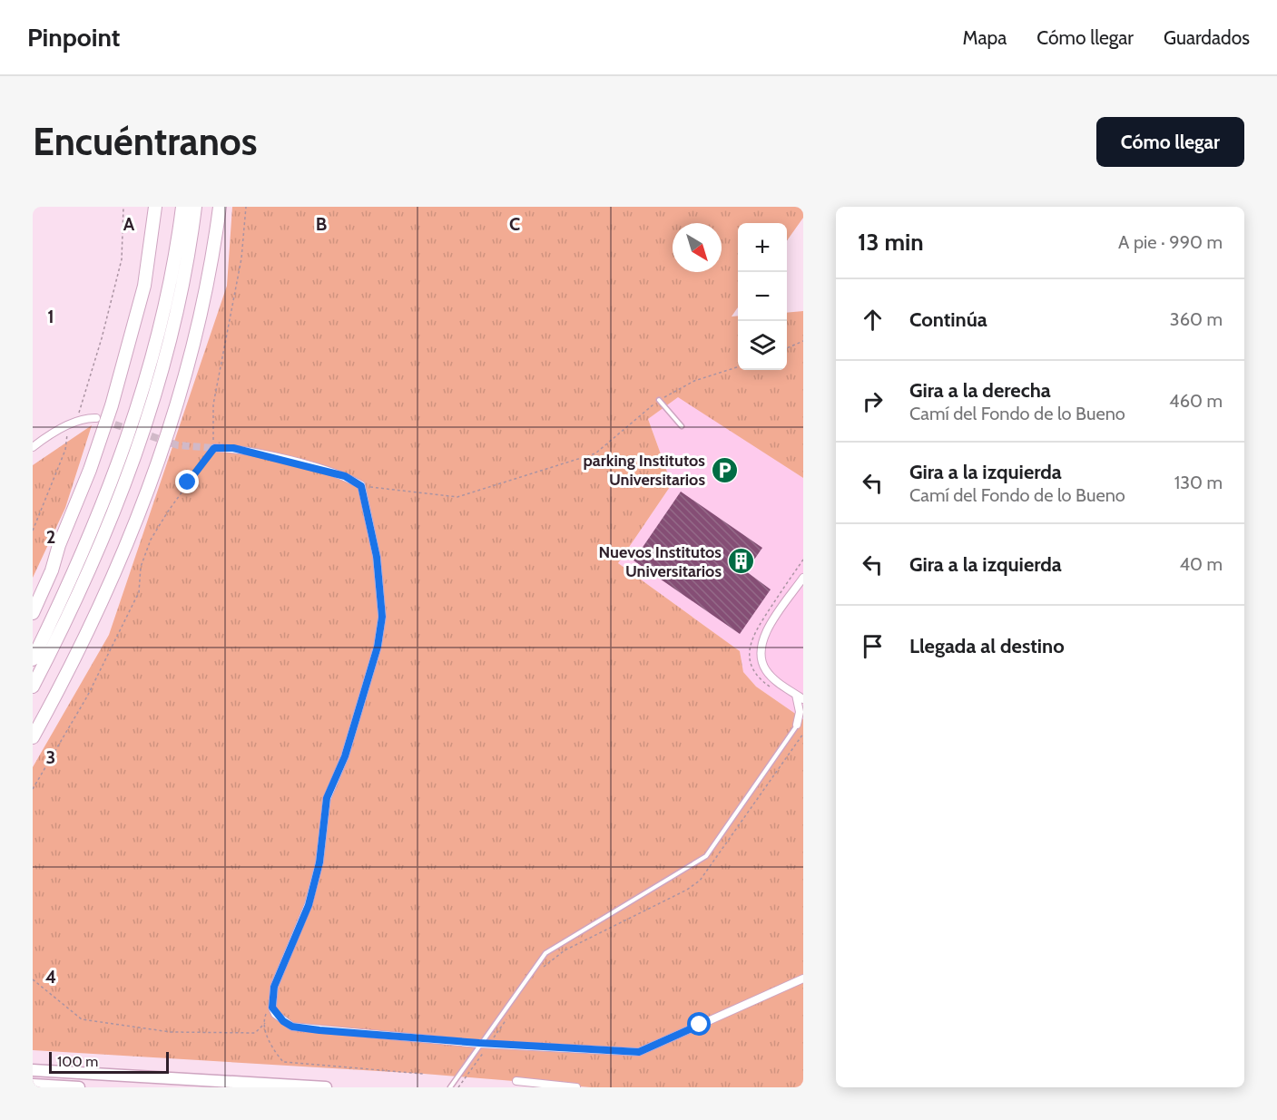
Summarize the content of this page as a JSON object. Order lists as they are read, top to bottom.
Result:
{
  "places": {
    "parking": ["parking Institutos Universitarios"],
    "building": ["Nuevos Institutos Universitarios"]
  },
  "scale_bar": "100 m",
  "north": "bottom right",
  "page": {
    "header": "Pinpoint",
    "nav": ["Mapa", "Cómo llegar", "Guardados"],
    "buttons": "Cómo llegar",
    "title": "Encuéntranos",
    "heading": ["13 min", "A pie · 990 m"],
    "map_buttons": ["+", "−"],
    "list": [
      ["Continúa", "360 m"],
      ["Gira a la derecha", "Camí del Fondo de lo Bueno", "460 m"],
      ["Gira a la izquierda", "Camí del Fondo de lo Bueno", "130 m"],
      ["Gira a la izquierda", "40 m"],
      "Llegada al destino"
    ],
    "scale": "100 m"
  },
  "grid": {
    "columns": ["A", "B", "C"],
    "rows": [
      "1",
      "2",
      "3",
      "4"
    ]
  }
}
